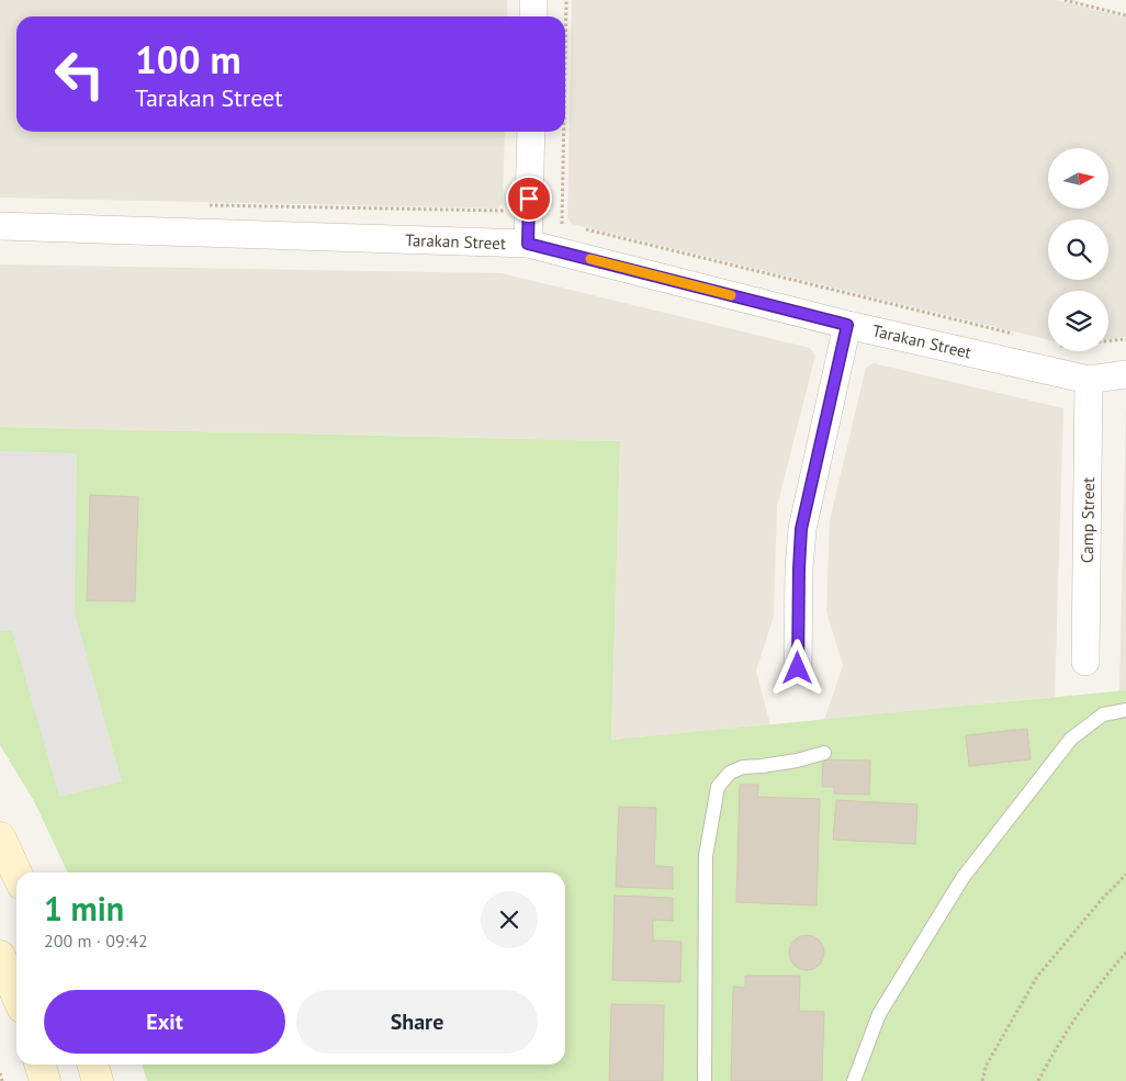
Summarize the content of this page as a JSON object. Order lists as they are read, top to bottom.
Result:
{
  "streets": {
    "street": ["Tarakan Street", "Camp Street"]
  },
  "crossings": [
    ["Tarakan Street", "Camp Street"]
  ],
  "north": "right",
  "page": {
    "turn": ["100 m", "Tarakan Street"],
    "heading": ["1 min", "200 m · 09:42"],
    "buttons": ["Exit", "Share"]
  }
}
